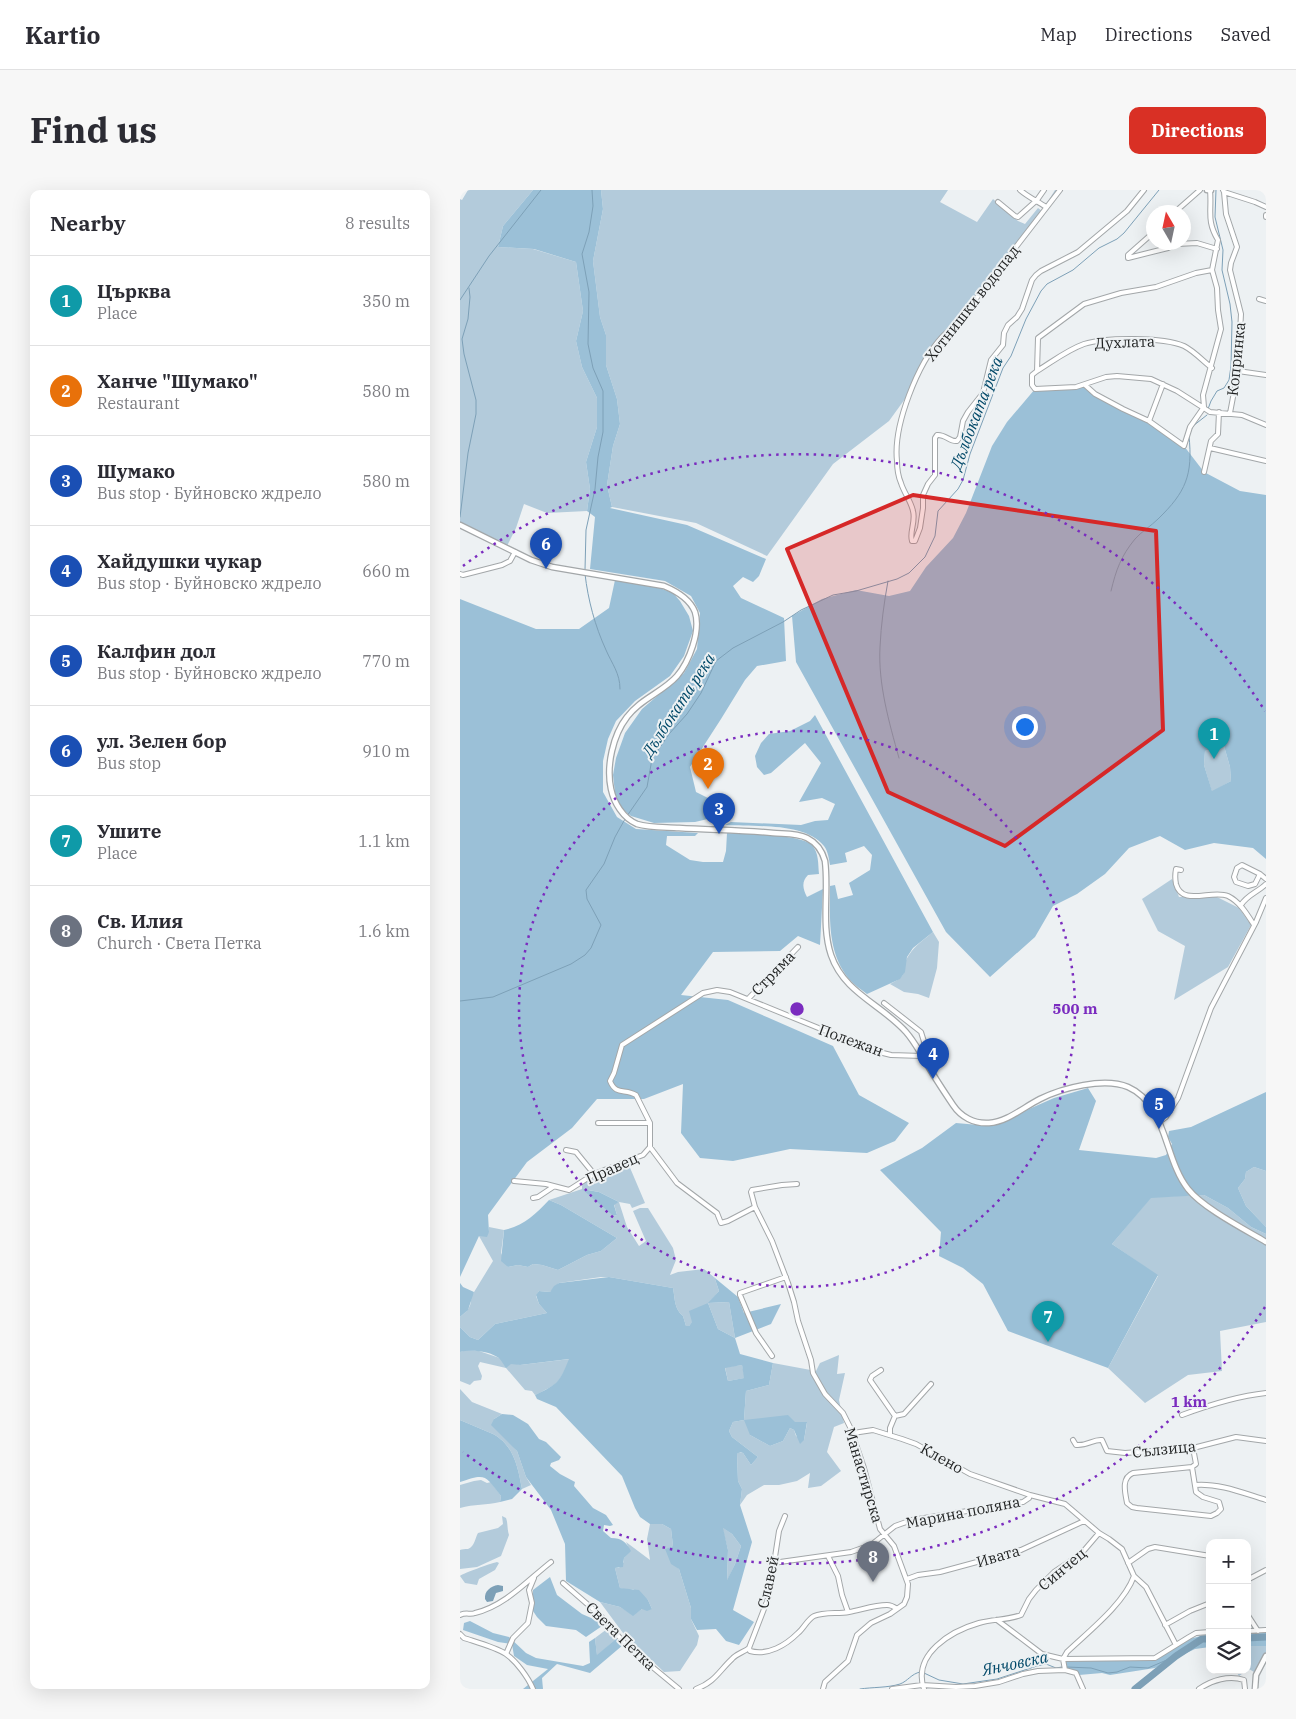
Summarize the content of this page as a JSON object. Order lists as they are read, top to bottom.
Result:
{
  "streets": {
    "street": [
      "Хотнишки водопад",
      "Духлата",
      "Копринка",
      "Стряма",
      "Полежан",
      "Правец",
      "Сълзица",
      "Клено",
      "Манастирска",
      "Марина поляна",
      "Ивата",
      "Синчец",
      "Славей",
      "Света Петка"
    ]
  },
  "crossings": [
    ["Стряма", "Полежан"],
    ["Клено", "Манастирска"],
    ["Клено", "Марина поляна"],
    ["Манастирска", "Марина поляна"],
    ["Манастирска", "Ивата"],
    ["Марина поляна", "Ивата"],
    ["Марина поляна", "Синчец"],
    ["Марина поляна", "Славей"]
  ],
  "water": ["Дълбоката река", "Янчовска"],
  "north": "top",
  "page": {
    "header": "Kartio",
    "nav": ["Map", "Directions", "Saved"],
    "title": "Find us",
    "buttons": "Directions",
    "heading": ["Nearby", "8 results"],
    "list": [
      {
        "mark": "1",
        "name": "Църква",
        "note": "Place",
        "value": "350 m"
      },
      {
        "mark": "2",
        "name": "Ханче \"Шумако\"",
        "note": "Restaurant",
        "value": "580 m"
      },
      {
        "mark": "3",
        "name": "Шумако",
        "note": "Bus stop · Буйновско ждрело",
        "value": "580 m"
      },
      {
        "mark": "4",
        "name": "Хайдушки чукар",
        "note": "Bus stop · Буйновско ждрело",
        "value": "660 m"
      },
      {
        "mark": "5",
        "name": "Калфин дол",
        "note": "Bus stop · Буйновско ждрело",
        "value": "770 m"
      },
      {
        "mark": "6",
        "name": "ул. Зелен бор",
        "note": "Bus stop",
        "value": "910 m"
      },
      {
        "mark": "7",
        "name": "Ушите",
        "note": "Place",
        "value": "1.1 km"
      },
      {
        "mark": "8",
        "name": "Св. Илия",
        "note": "Church · Света Петка",
        "value": "1.6 km"
      }
    ],
    "pins": [
      "6",
      "1",
      "2",
      "3",
      "4",
      "5",
      "7",
      "8"
    ],
    "map_buttons": ["+", "−"]
  },
  "rings": ["500 m", "1 km"]
}
